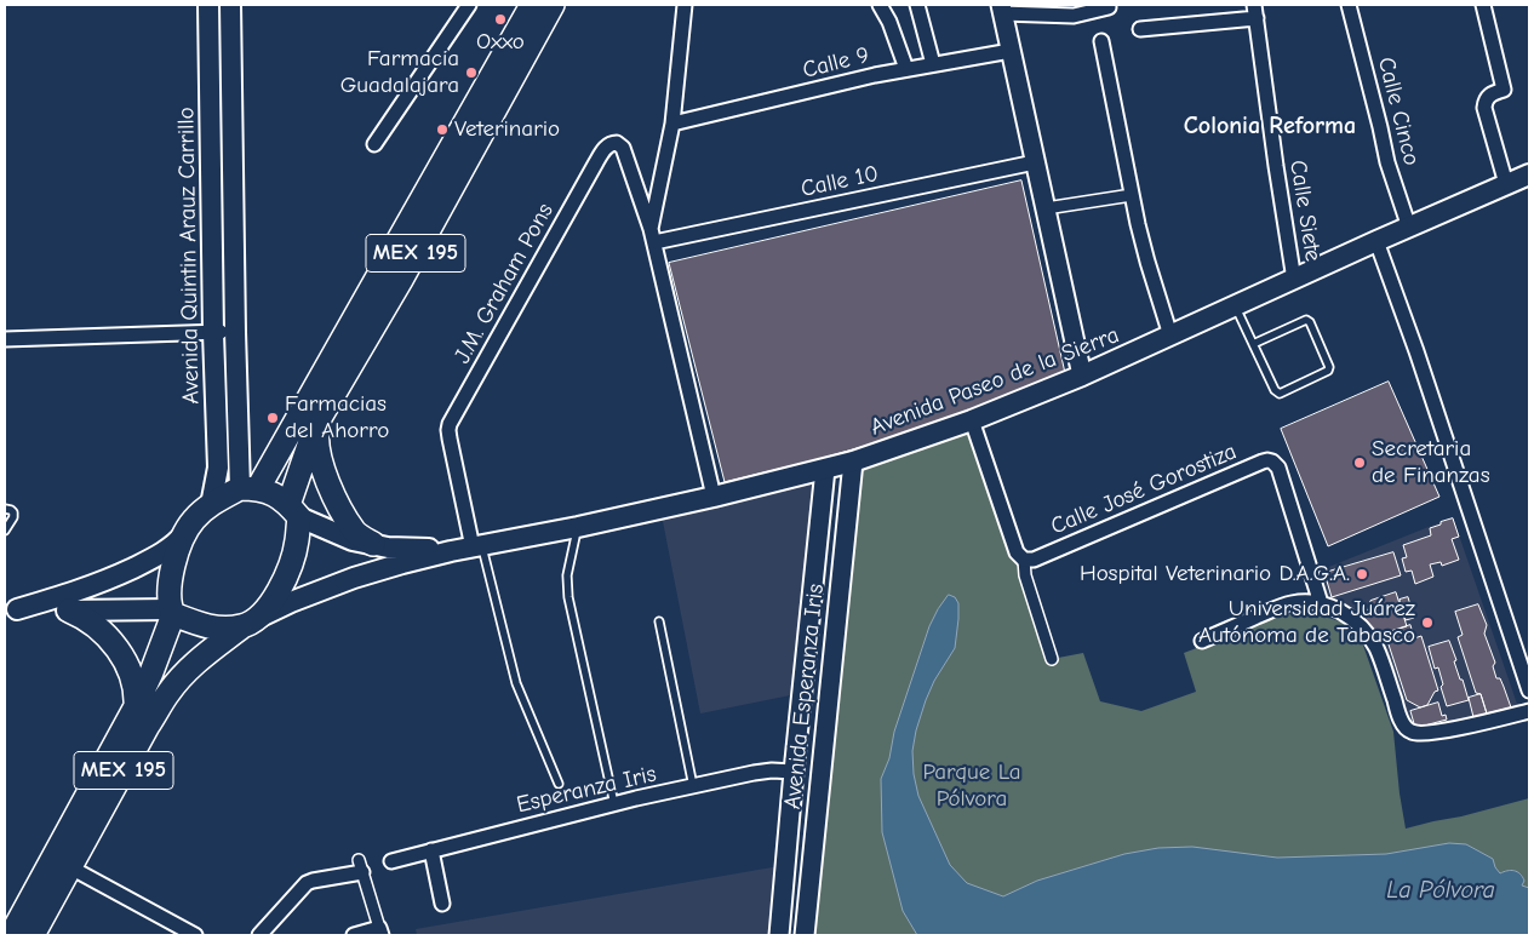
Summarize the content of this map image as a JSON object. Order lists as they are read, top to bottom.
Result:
{
  "streets": {
    "main road": ["MEX 195", "Avenida Quintin Arauz Carrillo", "Avenida Paseo de la Sierra"],
    "street": [
      "Calle 9",
      "Calle Cinco",
      "Calle 10",
      "Calle Siete",
      "J.M. Graham Pons",
      "Calle José Gorostiza",
      "Avenida Esperanza Iris",
      "Esperanza Iris"
    ]
  },
  "crossings": [
    ["Calle Cinco", "Avenida Paseo de la Sierra"],
    ["Calle 10", "J.M. Graham Pons"],
    ["Calle Siete", "Avenida Paseo de la Sierra"],
    ["MEX 195", "Avenida Quintin Arauz Carrillo"],
    ["MEX 195", "Avenida Paseo de la Sierra"],
    ["Avenida Quintin Arauz Carrillo", "Avenida Paseo de la Sierra"],
    ["J.M. Graham Pons", "Avenida Paseo de la Sierra"],
    ["Avenida Paseo de la Sierra", "Avenida Esperanza Iris"],
    ["Avenida Esperanza Iris", "Esperanza Iris"]
  ],
  "districts": ["Colonia Reforma"],
  "water": ["La Pólvora"],
  "parks": ["Parque La Pólvora"],
  "places": [
    "Oxxo",
    "Farmacia Guadalajara",
    "Veterinario",
    "Farmacias del Ahorro",
    "Secretaria de Finanzas",
    "Hospital Veterinario D.A.G.A.",
    "Universidad Juárez Autónoma de Tabasco"
  ]
}
